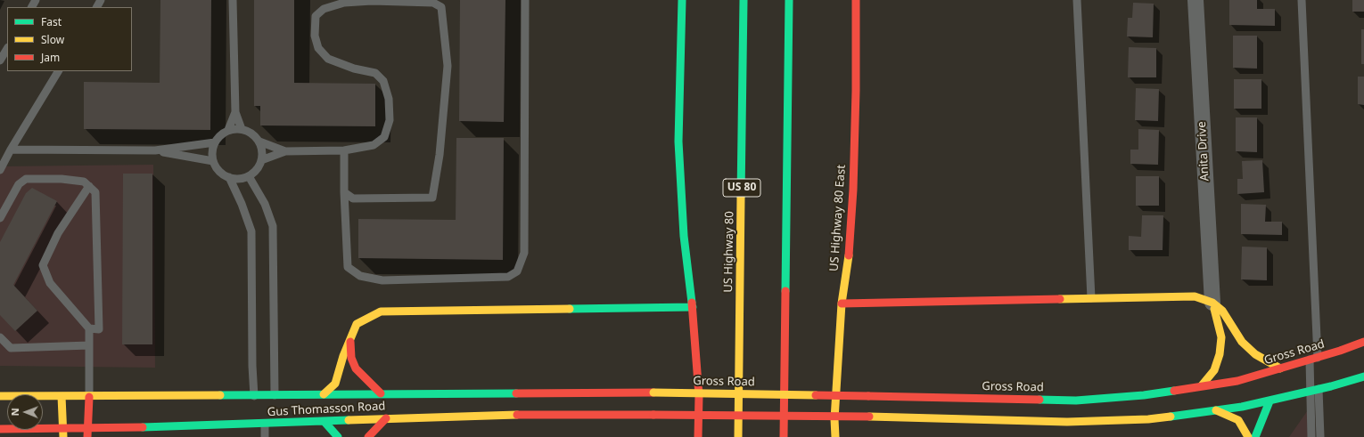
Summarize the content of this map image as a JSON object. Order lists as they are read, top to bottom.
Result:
{
  "streets": {
    "main road": [
      "US 80",
      "US Highway 80 East",
      "US Highway 80",
      "Gross Road",
      "Gus Thomasson Road"
    ],
    "street": ["Anita Drive"]
  },
  "crossings": [
    ["Gross Road", "Gus Thomasson Road"]
  ],
  "legend": ["Fast", "Slow", "Jam"],
  "north": "left"
}
